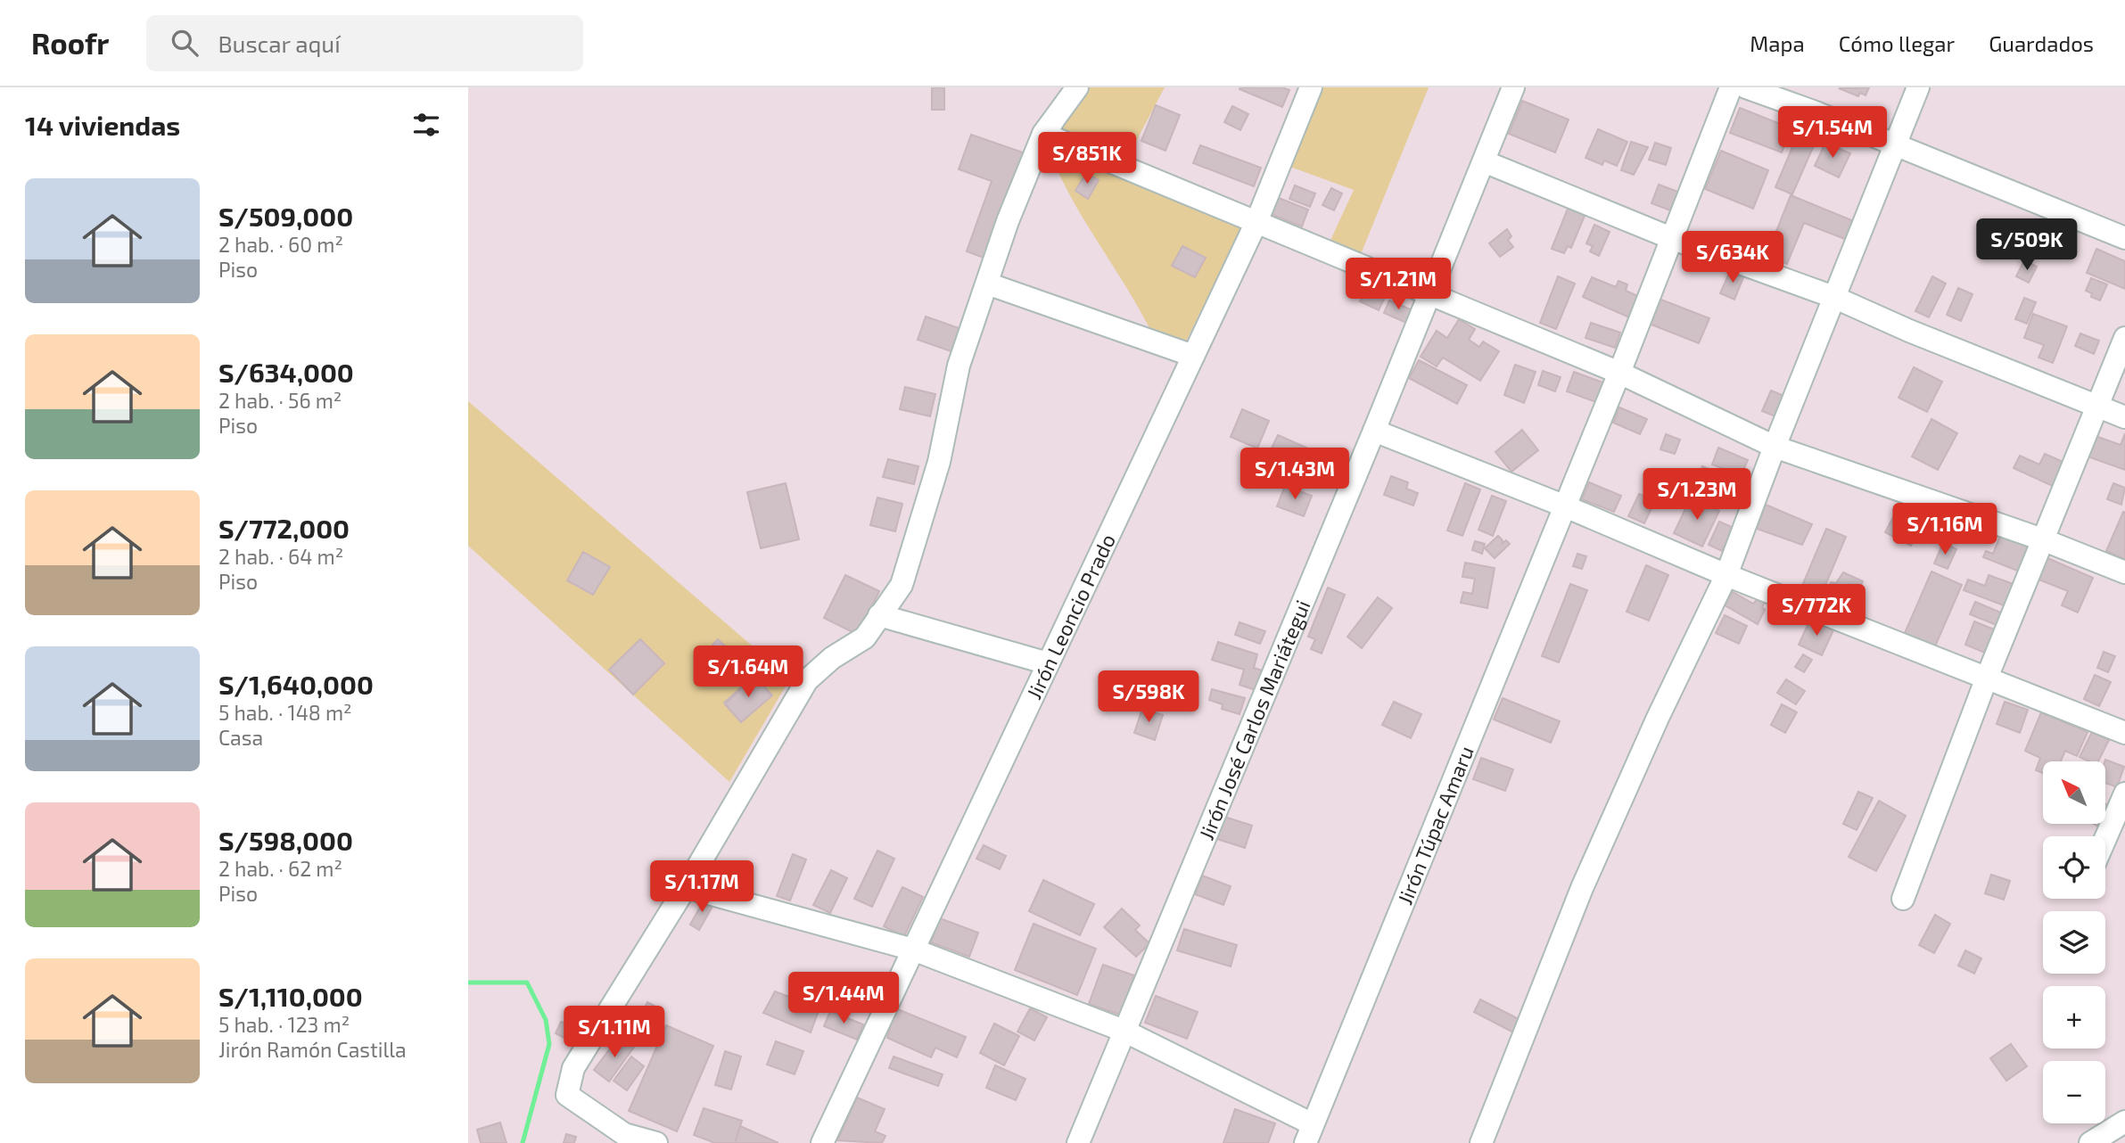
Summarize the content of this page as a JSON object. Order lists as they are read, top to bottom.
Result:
{
  "streets": {
    "street": ["Jirón Leoncio Prado", "Jirón José Carlos Mariátegui", "Jirón Túpac Amaru"]
  },
  "north": "top left",
  "page": {
    "header": "Roofr",
    "search": "Buscar aquí",
    "nav": ["Mapa", "Cómo llegar", "Guardados"],
    "heading": "14 viviendas",
    "price": [
      "S/1.54M",
      "S/851K",
      "S/509K",
      "S/634K",
      "S/1.21M",
      "S/1.43M",
      "S/1.23M",
      "S/1.16M",
      "S/772K",
      "S/1.64M",
      "S/598K",
      "S/1.17M",
      "S/1.44M",
      "S/1.11M"
    ],
    "list": [
      {
        "name": "S/509,000",
        "note": "2 hab. · 60 m² · Piso"
      },
      {
        "name": "S/634,000",
        "note": "2 hab. · 56 m² · Piso"
      },
      {
        "name": "S/772,000",
        "note": "2 hab. · 64 m² · Piso"
      },
      {
        "name": "S/1,640,000",
        "note": "5 hab. · 148 m² · Casa"
      },
      {
        "name": "S/598,000",
        "note": "2 hab. · 62 m² · Piso"
      },
      {
        "name": "S/1,110,000",
        "note": "5 hab. · 123 m² · Jirón Ramón Castilla"
      }
    ],
    "map_buttons": ["+", "−"]
  }
}
